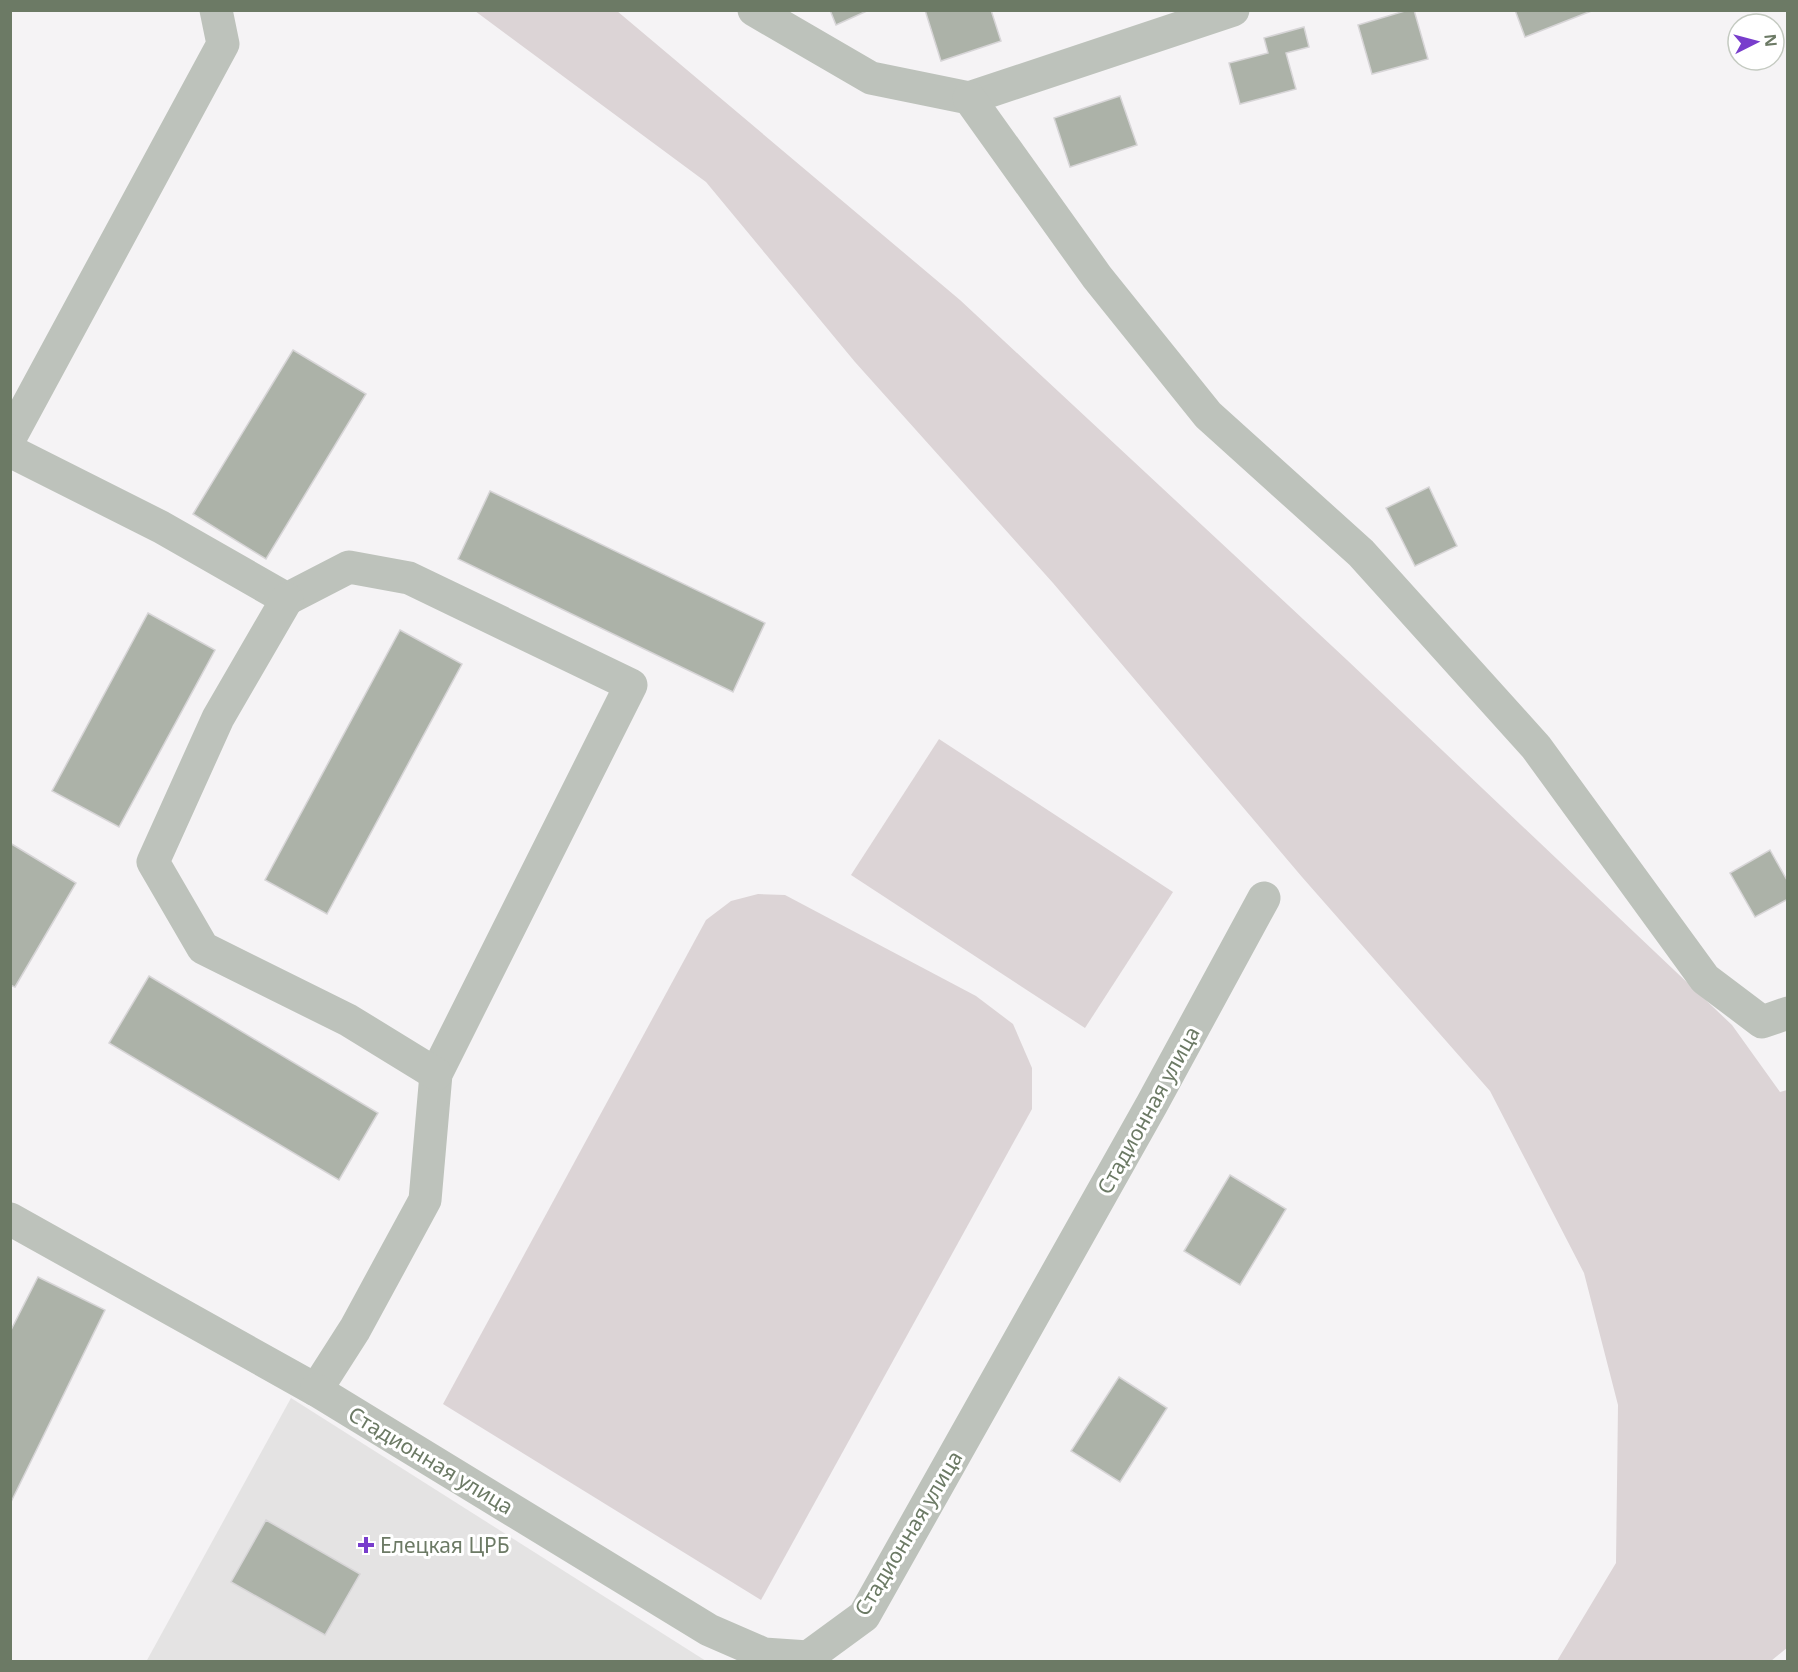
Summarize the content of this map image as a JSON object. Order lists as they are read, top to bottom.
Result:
{
  "streets": {
    "street": ["Стадионная улица"]
  },
  "places": {
    "health": ["Елецкая ЦРБ"]
  },
  "north": "right"
}
